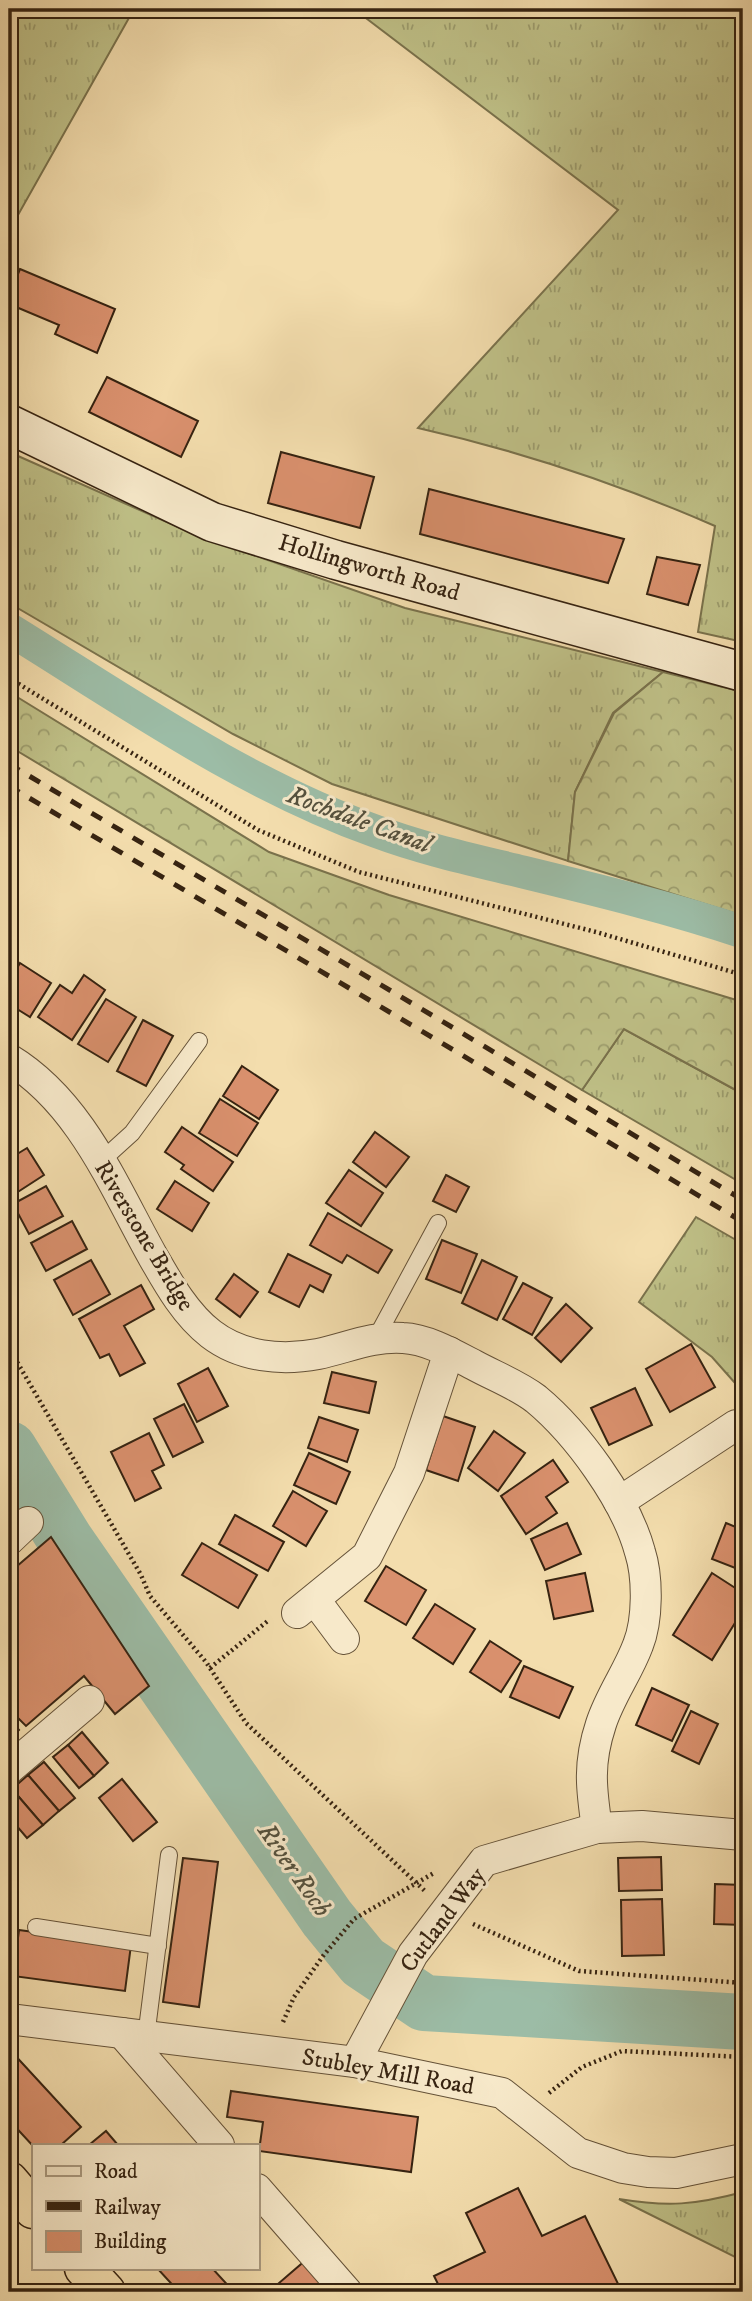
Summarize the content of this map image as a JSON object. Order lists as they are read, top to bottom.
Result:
{
  "streets": {
    "main road": ["Hollingworth Road"],
    "street": ["Riverstone Bridge", "Cutland Way", "Stubley Mill Road"]
  },
  "crossings": [
    ["Riverstone Bridge", "Cutland Way"],
    ["Cutland Way", "Stubley Mill Road"]
  ],
  "water": ["Rochdale Canal", "River Roch"],
  "legend": ["Road", "Railway", "Building"]
}
